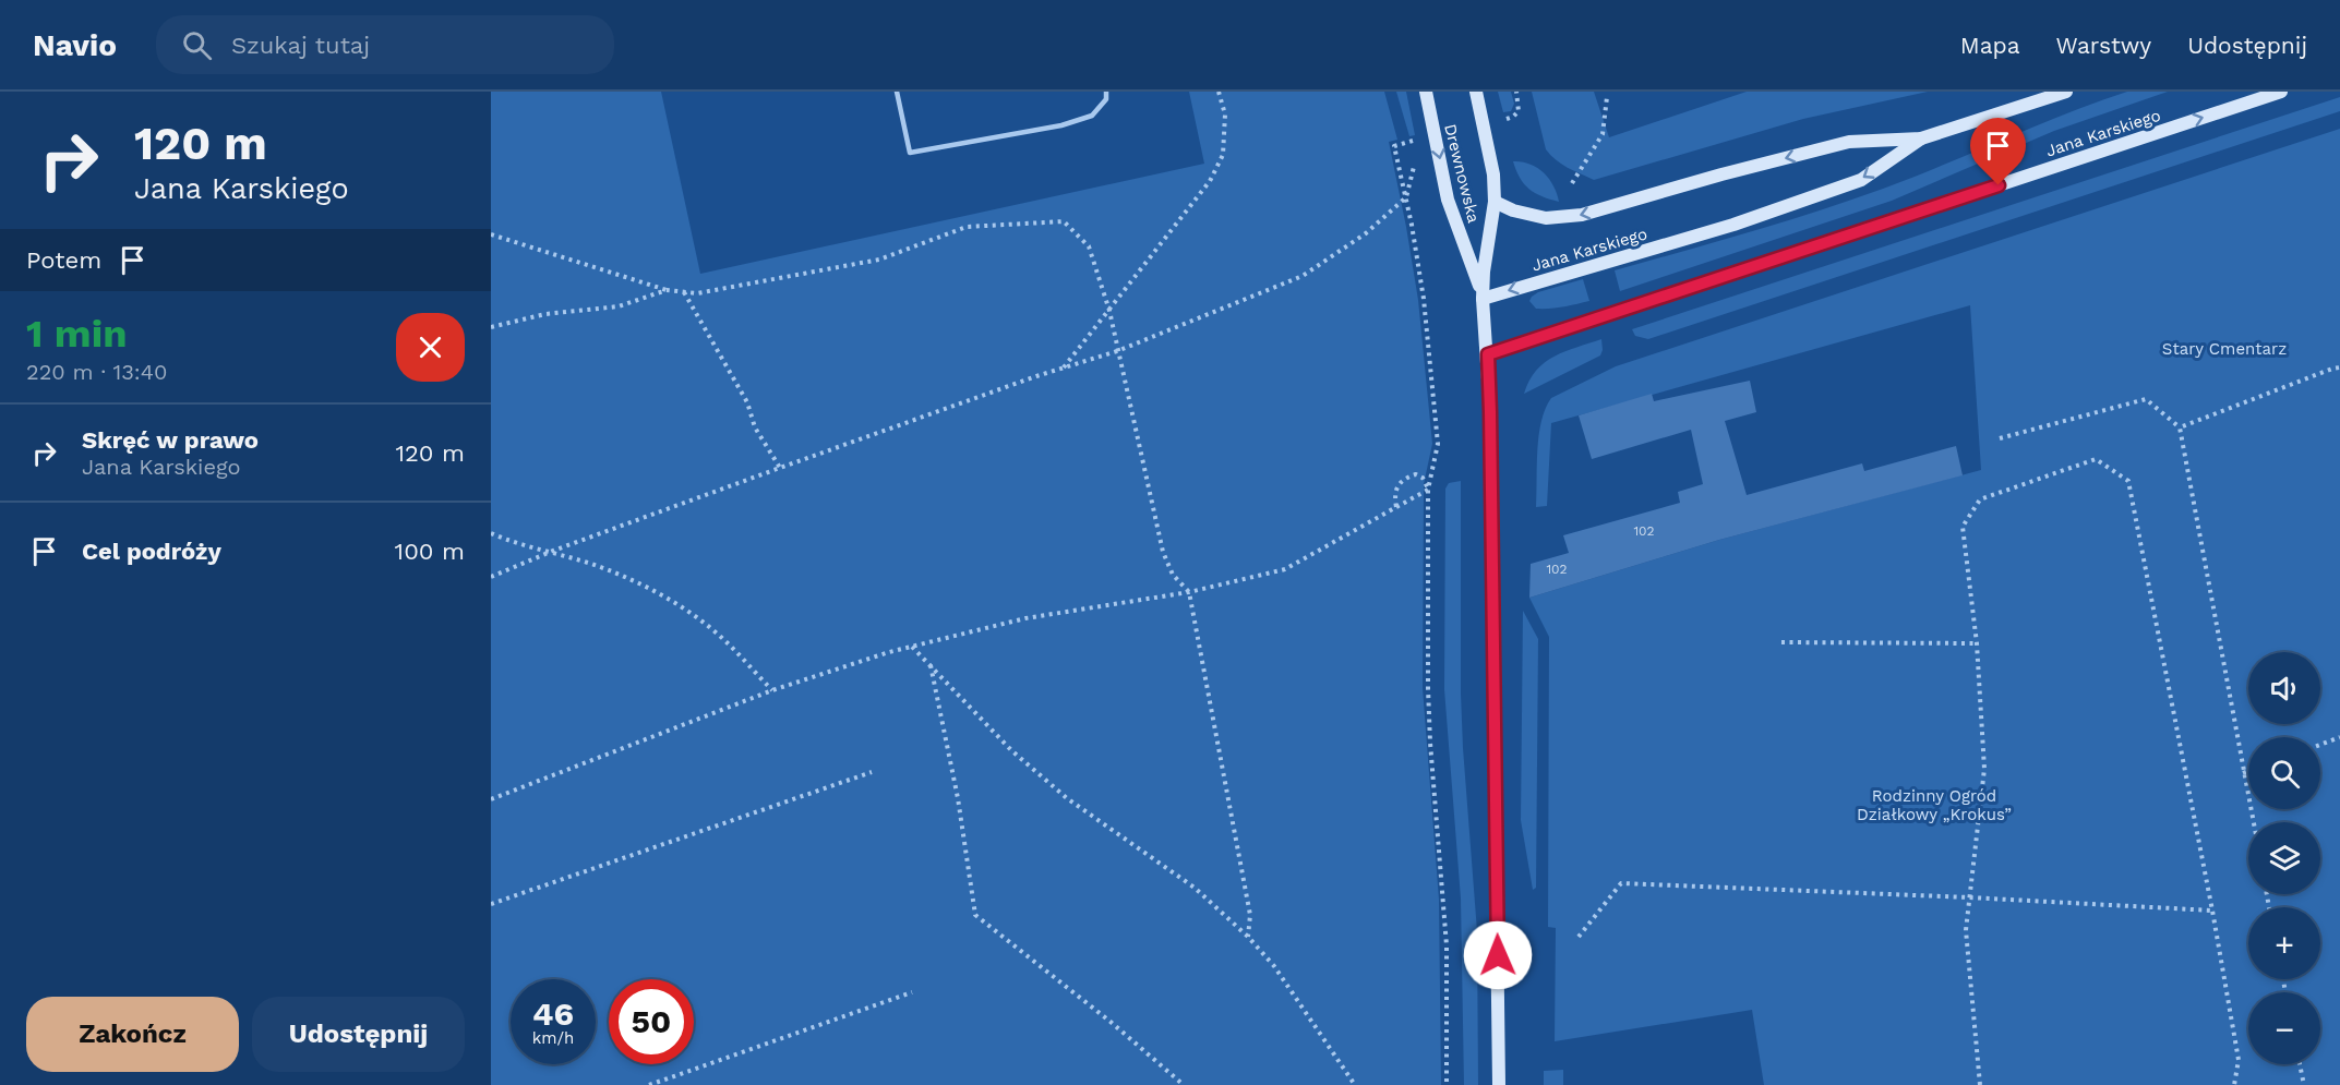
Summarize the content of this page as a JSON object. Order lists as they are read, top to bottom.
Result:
{
  "streets": {
    "main road": ["Jana Karskiego", "Drewnowska"]
  },
  "crossings": [
    ["Jana Karskiego", "Drewnowska"]
  ],
  "parks": ["Stary Cmentarz", "Rodzinny Ogród Działkowy „Krokus”"],
  "house_numbers": ["102", "102"],
  "page": {
    "header": "Navio",
    "search": "Szukaj tutaj",
    "nav": ["Mapa", "Warstwy", "Udostępnij"],
    "turn": ["120 m", "Jana Karskiego"],
    "then": "Potem",
    "heading": ["1 min", "220 m · 13:40"],
    "list": [
      {
        "name": "Skręć w prawo",
        "note": "Jana Karskiego",
        "value": "120 m"
      },
      {
        "name": "Cel podróży",
        "value": "100 m"
      }
    ],
    "map_buttons": ["+", "−"],
    "speed": "46 km/h",
    "limit": "50",
    "buttons": ["Zakończ", "Udostępnij"]
  }
}
